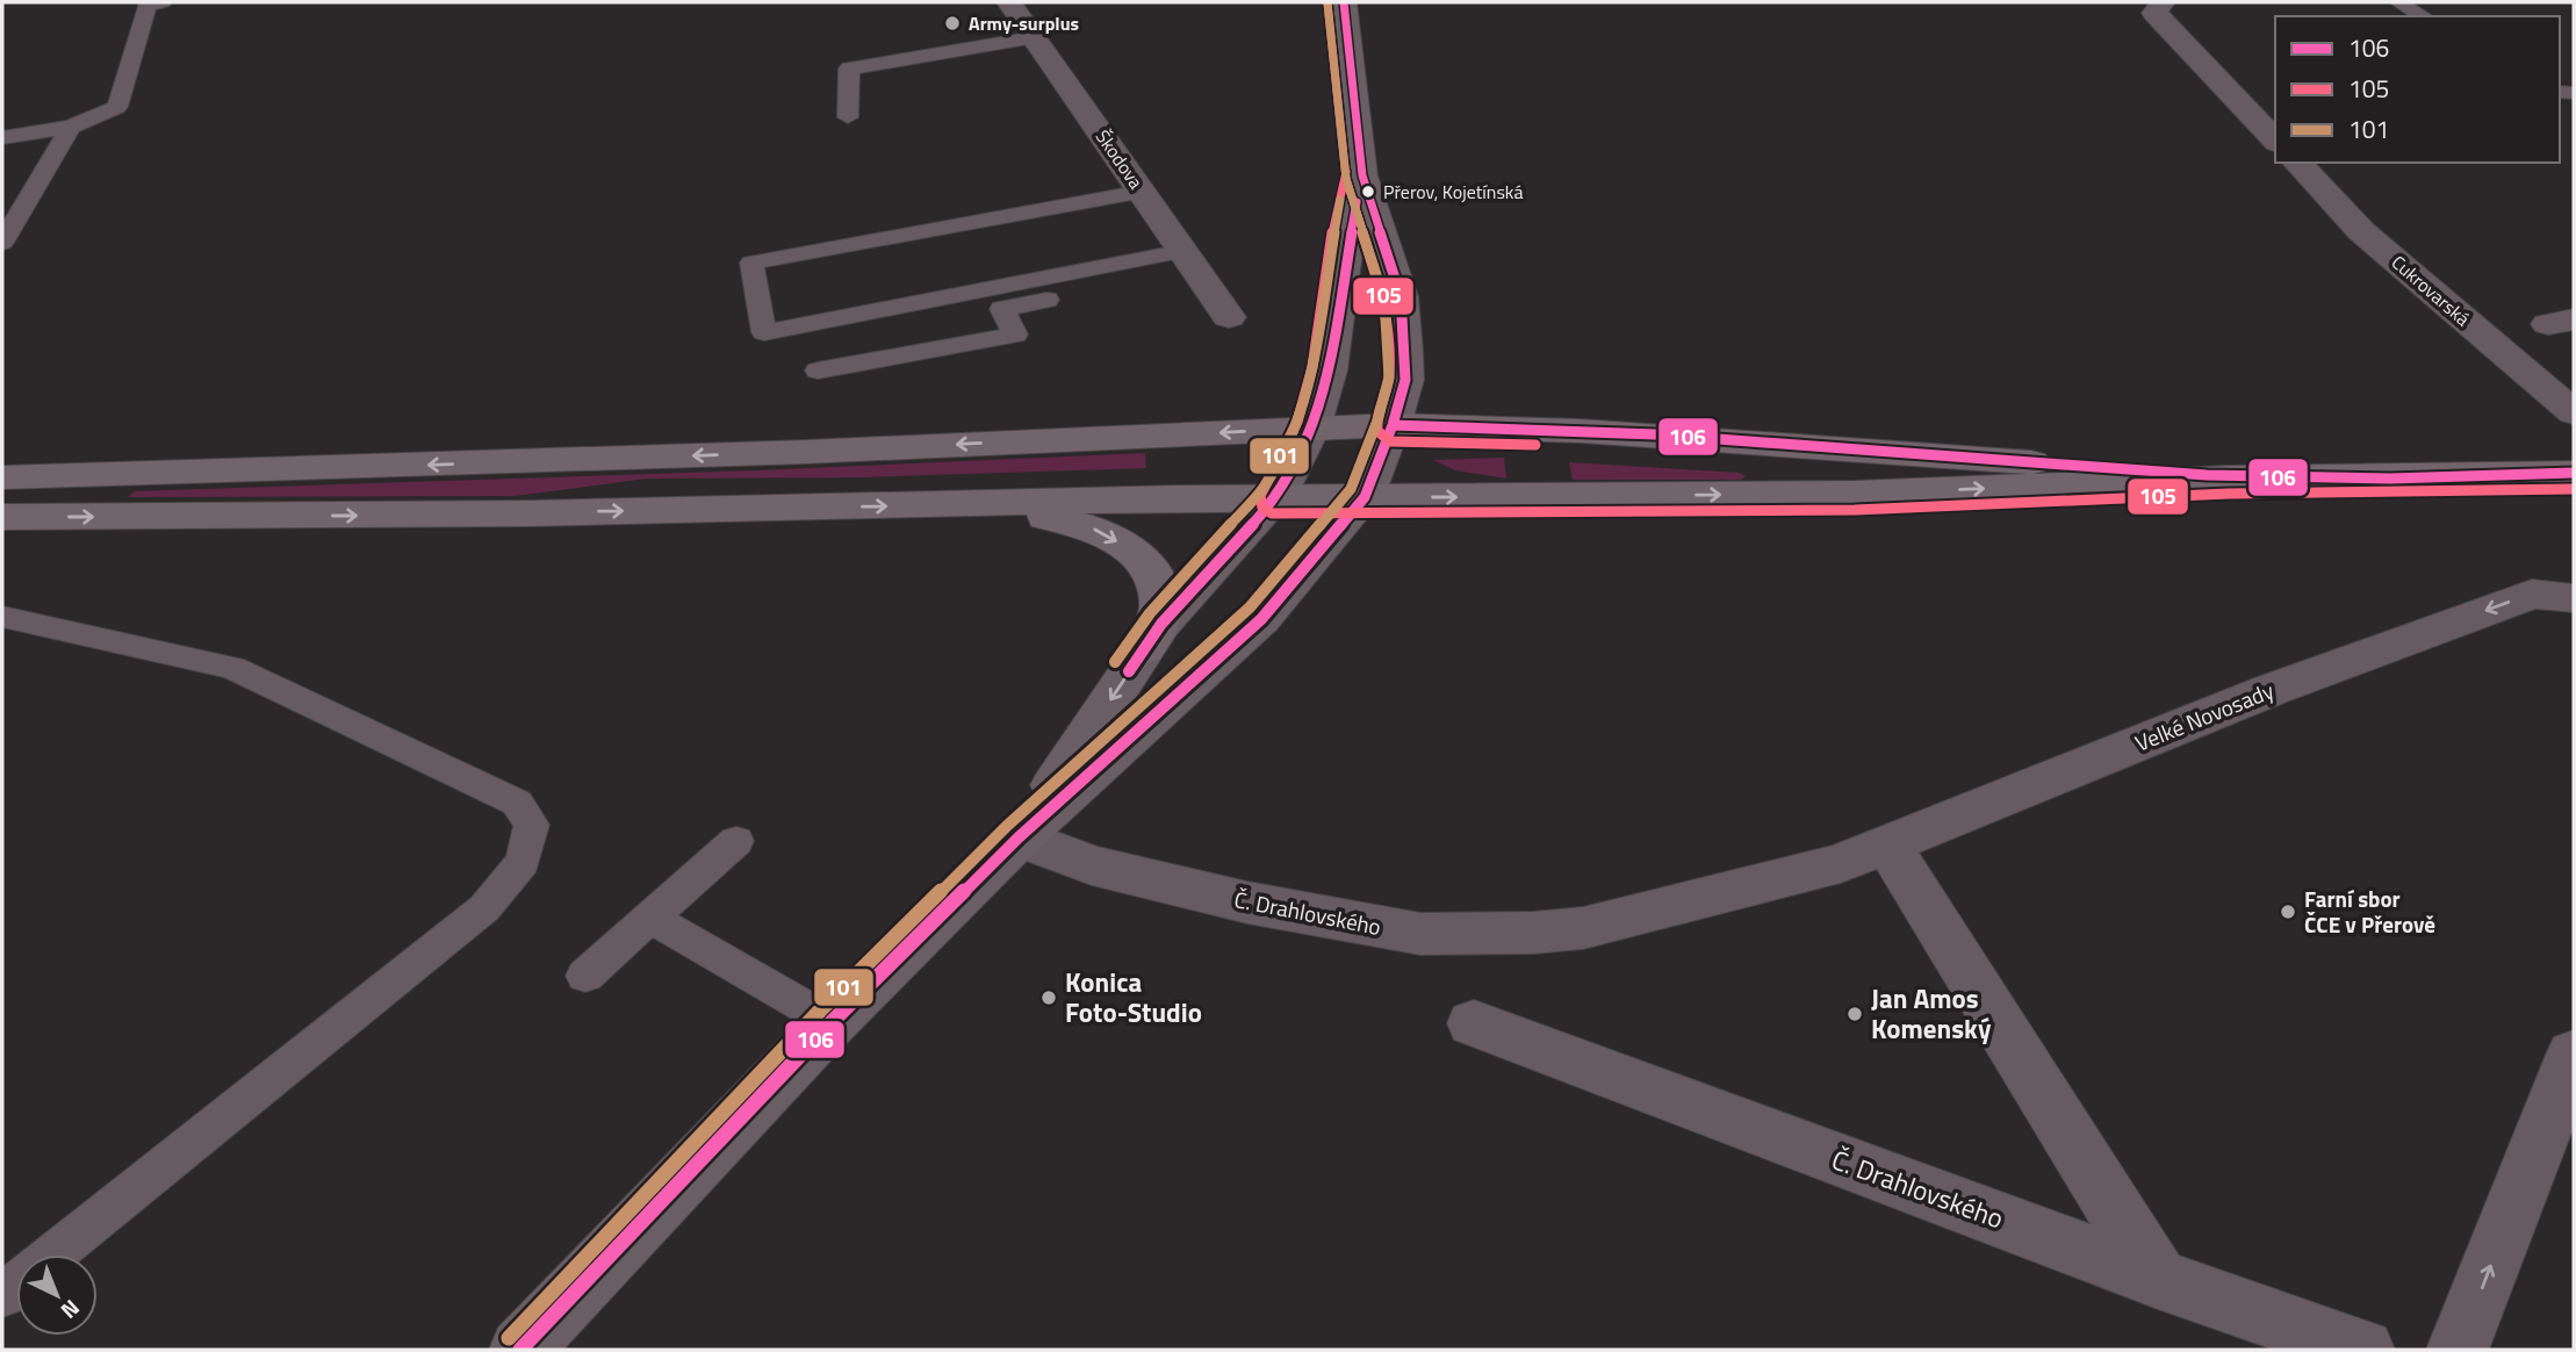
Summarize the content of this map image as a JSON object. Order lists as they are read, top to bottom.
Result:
{
  "streets": {
    "street": [
      "Škodova",
      "Cukrovarská",
      "Velké Novosady",
      "Č. Drahlovského"
    ]
  },
  "crossings": [
    ["Velké Novosady", "Č. Drahlovského"]
  ],
  "one_way": ["Velké Novosady"],
  "places": [
    "Army-surplus",
    "Přerov, Kojetínská",
    "Farní sbor ČCE v Přerově",
    "Konica Foto-Studio",
    "Jan Amos Komenský"
  ],
  "lines": ["transit line 106", "transit line 105", "transit line 101"],
  "legend": ["106", "105", "101"],
  "north": "bottom right"
}
